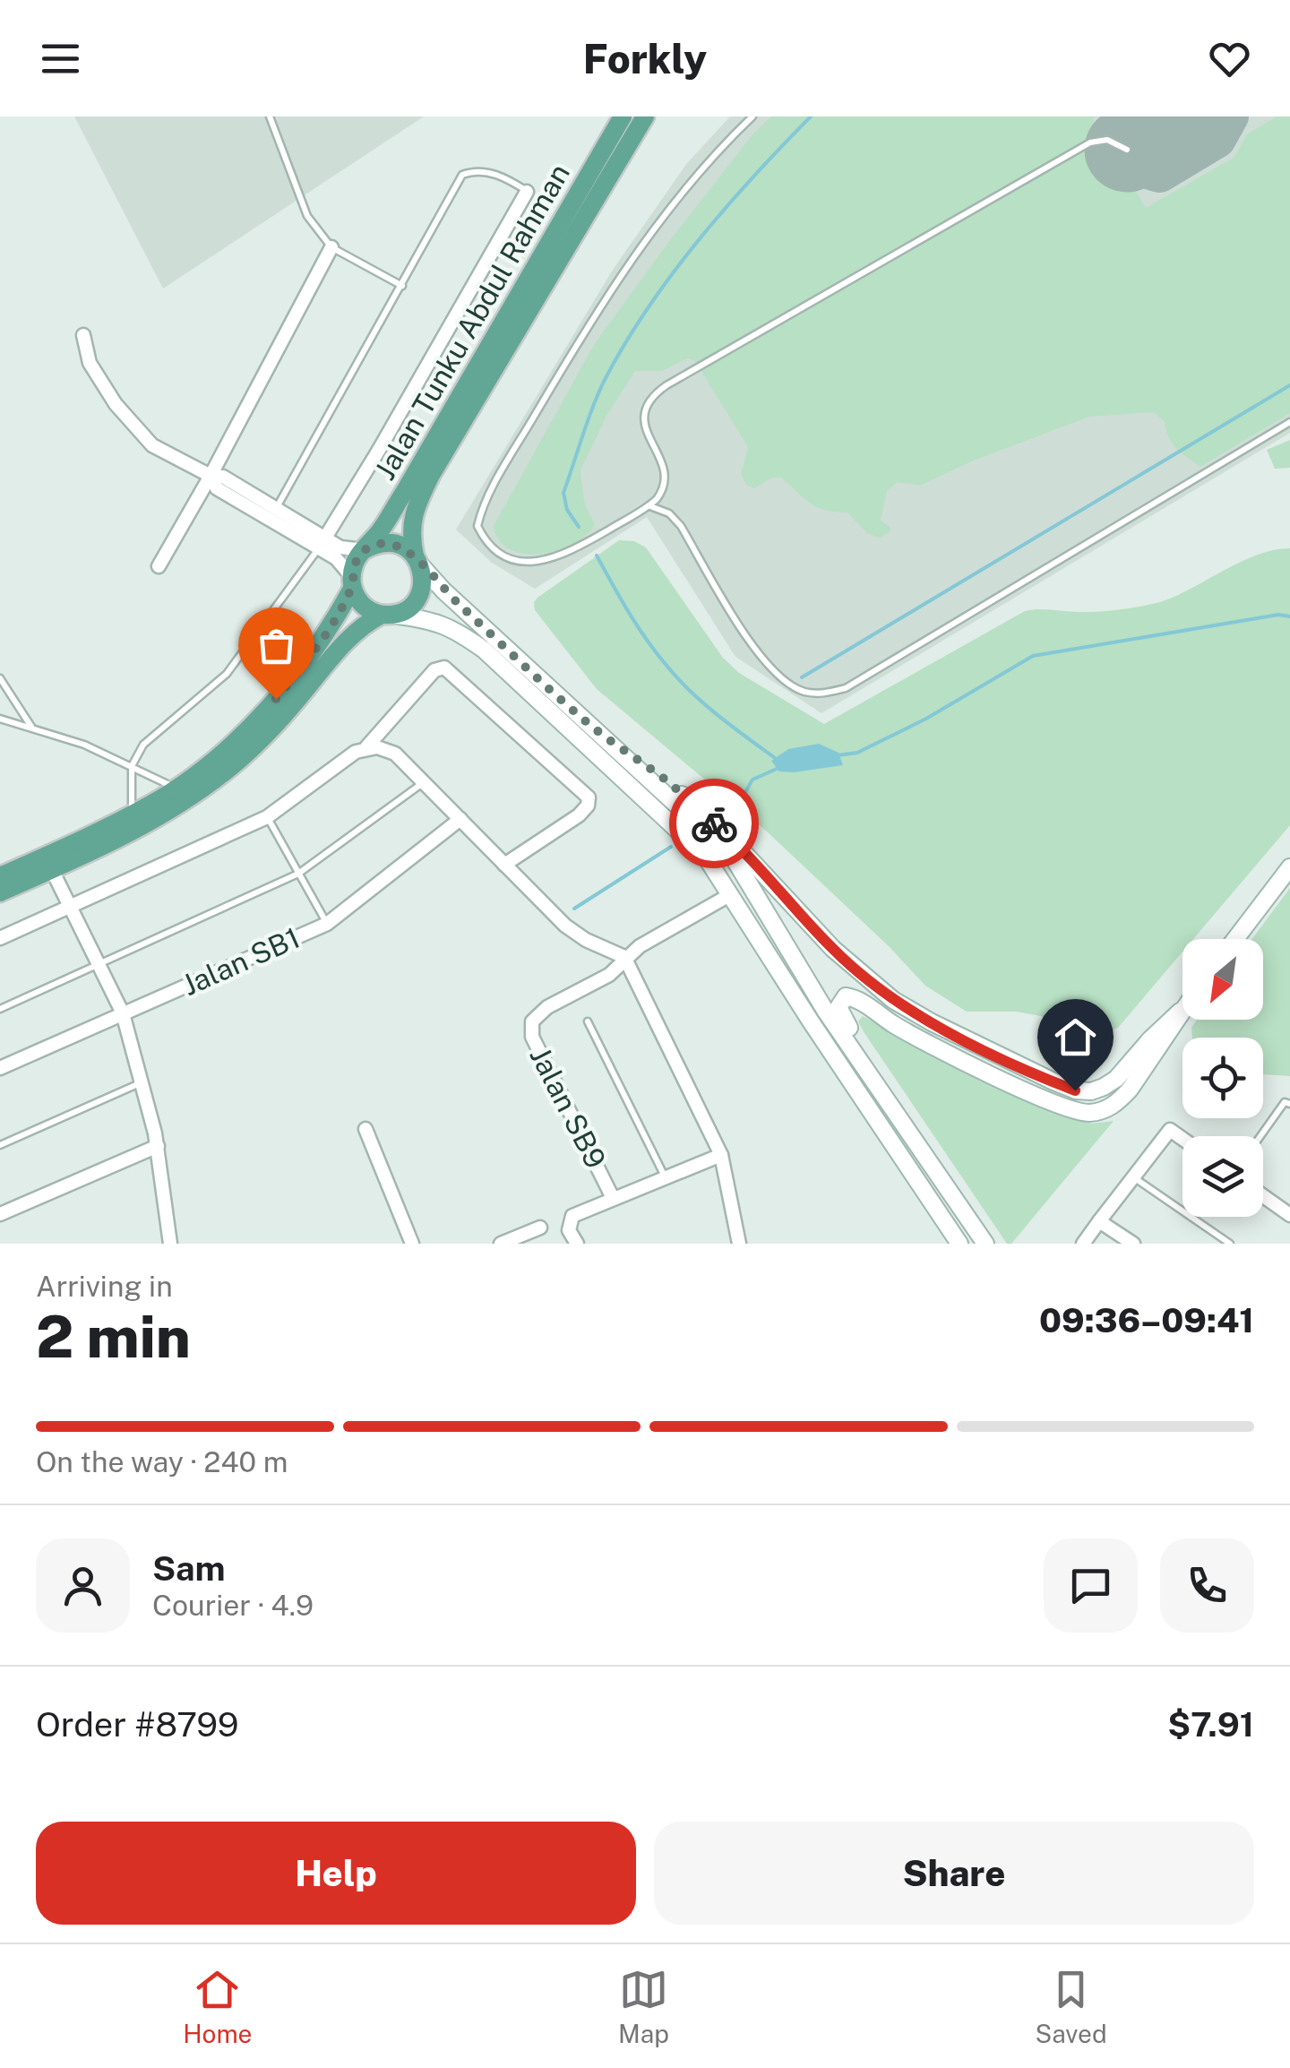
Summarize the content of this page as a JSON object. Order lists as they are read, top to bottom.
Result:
{
  "streets": {
    "main road": ["Jalan Tunku Abdul Rahman"],
    "street": ["Jalan SB1", "Jalan SB9"]
  },
  "north": "bottom left",
  "page": {
    "header": "Forkly",
    "heading": ["2 min", "Arriving in", "09:36–09:41"],
    "panel": [
      "Sam",
      "Courier · 4.9",
      "Order #8799",
      "$7.91"
    ],
    "bar": "On the way · 240 m",
    "buttons": ["Help", "Share"],
    "tabs": ["Home", "Map", "Saved"]
  }
}
